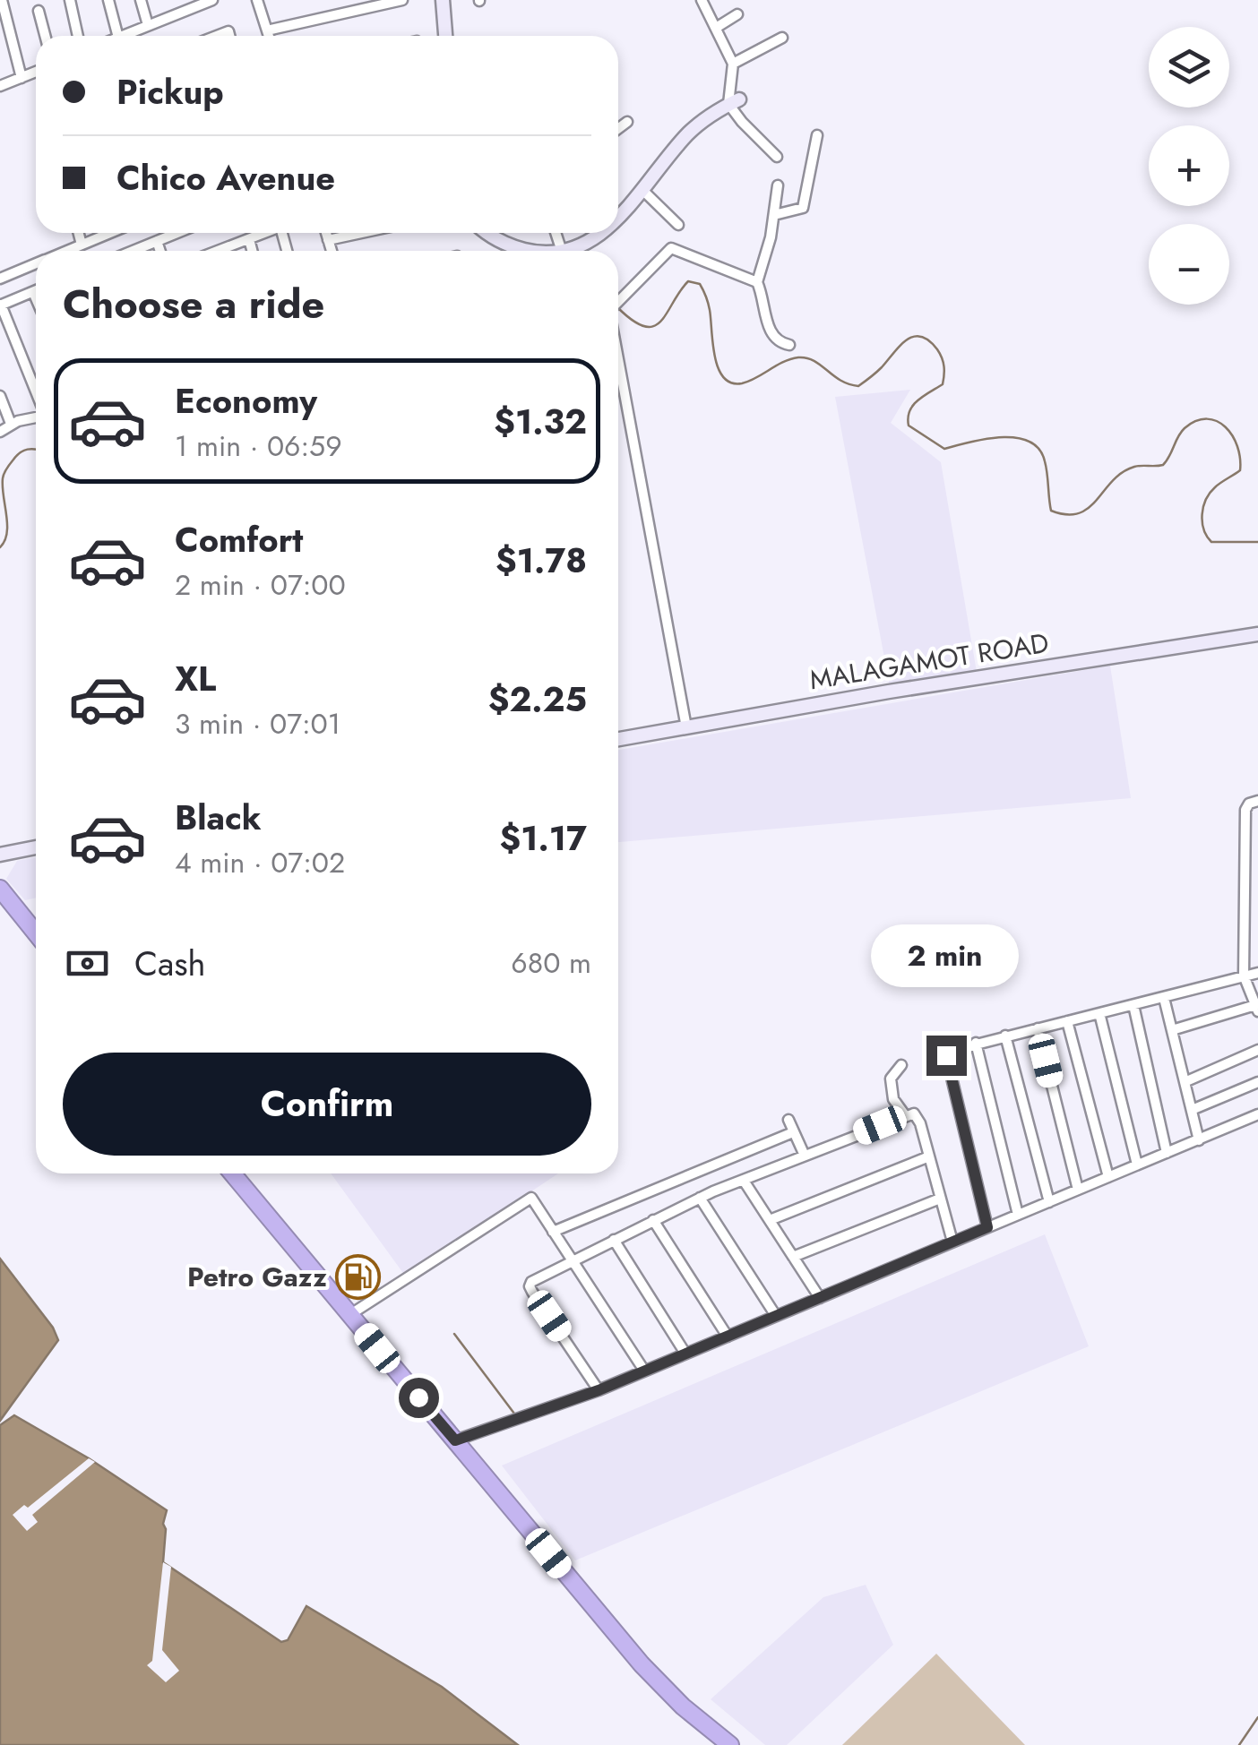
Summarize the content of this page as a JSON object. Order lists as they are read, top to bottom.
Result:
{
  "streets": {
    "street": ["MALAGAMOT ROAD"]
  },
  "places": {
    "fuel station": ["Petro Gazz"]
  },
  "page": {
    "map_buttons": ["+", "−"],
    "banner": ["Pickup", "Chico Avenue"],
    "heading": "Choose a ride",
    "list": [
      {
        "name": "Economy",
        "note": "1 min · 06:59",
        "value": "$1.32"
      },
      {
        "name": "Comfort",
        "note": "2 min · 07:00",
        "value": "$1.78"
      },
      {
        "name": "XL",
        "note": "3 min · 07:01",
        "value": "$2.25"
      },
      {
        "name": "Black",
        "note": "4 min · 07:02",
        "value": "$1.17"
      }
    ],
    "pay": ["Cash", "680 m"],
    "bubble": "2 min",
    "buttons": "Confirm"
  }
}
